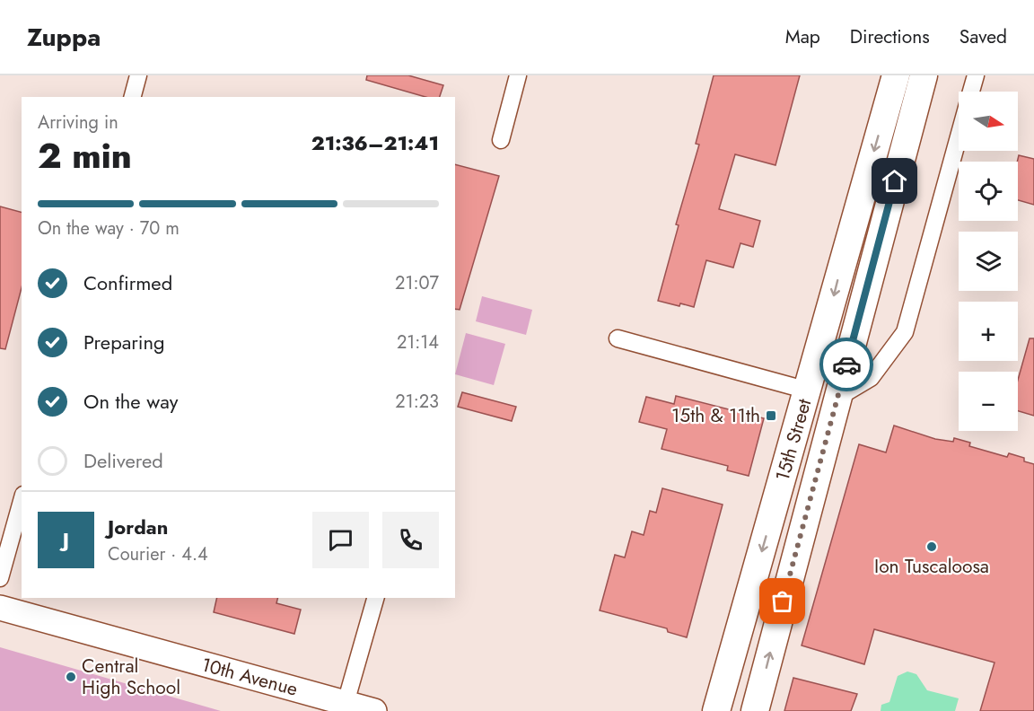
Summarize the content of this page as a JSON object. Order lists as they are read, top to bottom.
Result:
{
  "streets": {
    "main road": ["15th Street", "10th Avenue"]
  },
  "places": {
    "transit": ["15th & 11th"],
    "other": ["Ion Tuscaloosa", "Central High School"]
  },
  "north": "right",
  "page": {
    "header": "Zuppa",
    "nav": ["Map", "Directions", "Saved"],
    "map_buttons": ["+", "−"],
    "heading": ["2 min", "Arriving in", "21:36–21:41"],
    "panel": ["Jordan", "Courier · 4.4"],
    "bar": "On the way · 70 m",
    "list": [
      ["Confirmed", "21:07"],
      ["Preparing", "21:14"],
      ["On the way", "21:23"],
      "Delivered"
    ],
    "round": "J"
  }
}
